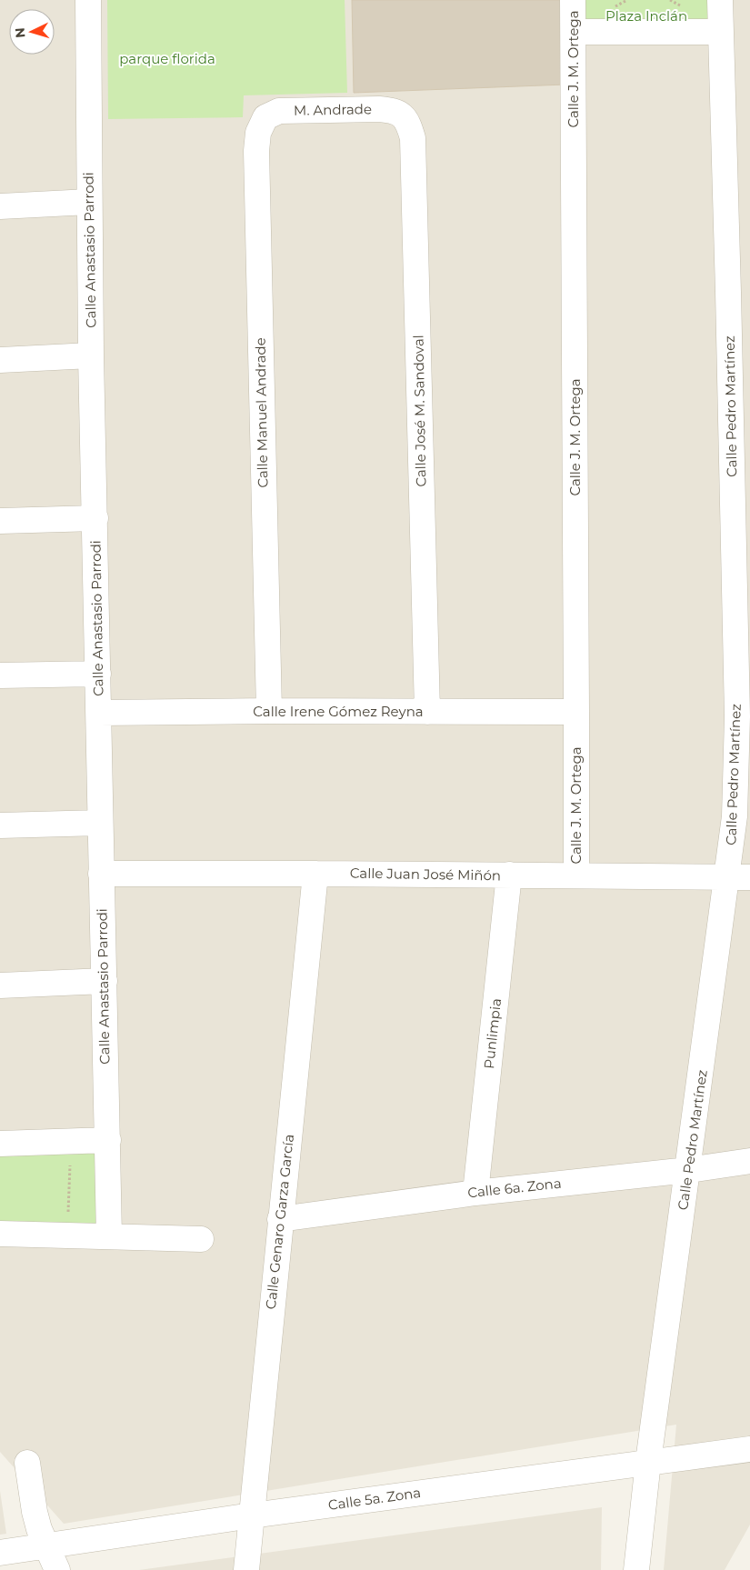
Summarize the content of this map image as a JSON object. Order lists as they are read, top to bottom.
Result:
{
  "streets": {
    "street": [
      "Calle J. M. Ortega",
      "M. Andrade",
      "Calle Anastasio Parrodi",
      "Calle Pedro Martínez",
      "Calle José M. Sandoval",
      "Calle Manuel Andrade",
      "Calle Irene Gómez Reyna",
      "Calle Juan José Miñón",
      "Punlimpia",
      "Calle 6a. Zona",
      "Calle Genaro Garza García",
      "Calle 5a. Zona"
    ]
  },
  "crossings": [
    ["Calle J. M. Ortega", "Calle Irene Gómez Reyna"],
    ["Calle J. M. Ortega", "Calle Juan José Miñón"],
    ["M. Andrade", "Calle José M. Sandoval"],
    ["M. Andrade", "Calle Manuel Andrade"],
    ["Calle Anastasio Parrodi", "Calle Irene Gómez Reyna"],
    ["Calle Anastasio Parrodi", "Calle Juan José Miñón"],
    ["Calle Pedro Martínez", "Calle Juan José Miñón"],
    ["Calle Pedro Martínez", "Calle 6a. Zona"],
    ["Calle Pedro Martínez", "Calle 5a. Zona"],
    ["Calle José M. Sandoval", "Calle Irene Gómez Reyna"],
    ["Calle Manuel Andrade", "Calle Irene Gómez Reyna"],
    ["Calle Juan José Miñón", "Punlimpia"],
    ["Calle Juan José Miñón", "Calle Genaro Garza García"],
    ["Punlimpia", "Calle 6a. Zona"],
    ["Calle 6a. Zona", "Calle Genaro Garza García"],
    ["Calle Genaro Garza García", "Calle 5a. Zona"]
  ],
  "parks": ["Plaza Inclán", "parque florida"],
  "north": "left"
}
